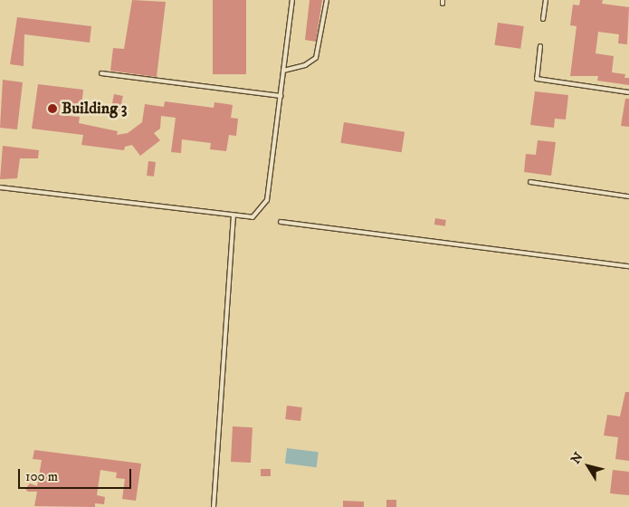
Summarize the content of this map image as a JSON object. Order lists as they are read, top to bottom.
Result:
{
  "places": ["Building 3"],
  "scale_bar": "100 m",
  "north": "top left"
}
